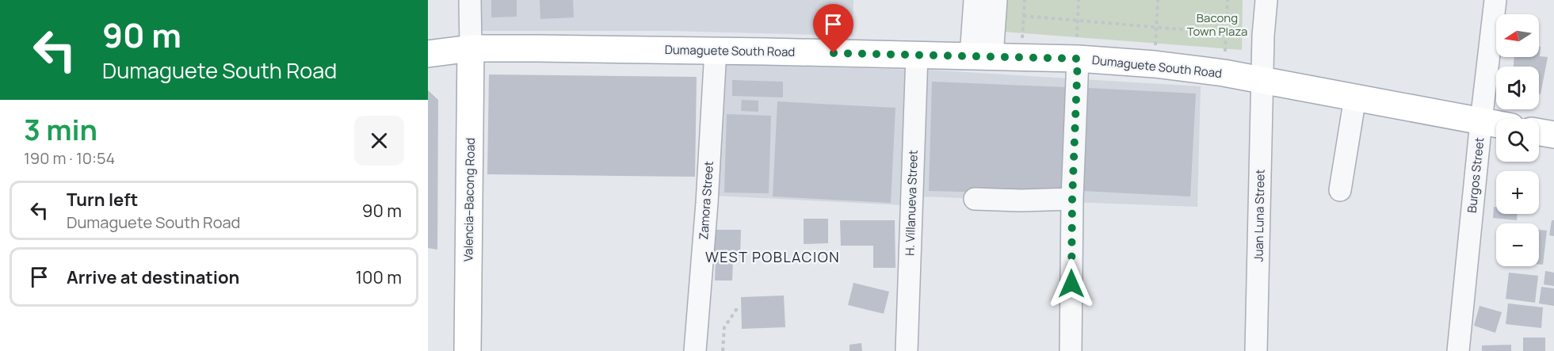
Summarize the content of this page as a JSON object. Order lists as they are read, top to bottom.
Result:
{
  "streets": {
    "main road": ["Dumaguete South Road", "Valencia–Bacong Road"],
    "street": [
      "Burgos Street",
      "Zamora Street",
      "H. Villanueva Street",
      "Juan Luna Street"
    ]
  },
  "crossings": [
    ["Dumaguete South Road", "Burgos Street"],
    ["Dumaguete South Road", "Valencia–Bacong Road"],
    ["Dumaguete South Road", "Zamora Street"],
    ["Dumaguete South Road", "H. Villanueva Street"],
    ["Dumaguete South Road", "Juan Luna Street"]
  ],
  "districts": ["WEST POBLACION"],
  "parks": ["Bacong Town Plaza"],
  "north": "left",
  "page": {
    "turn": ["90 m", "Dumaguete South Road"],
    "map_buttons": ["+", "−"],
    "heading": ["3 min", "190 m · 10:54"],
    "list": [
      {
        "name": "Turn left",
        "note": "Dumaguete South Road",
        "value": "90 m"
      },
      {
        "name": "Arrive at destination",
        "value": "100 m"
      }
    ]
  }
}
